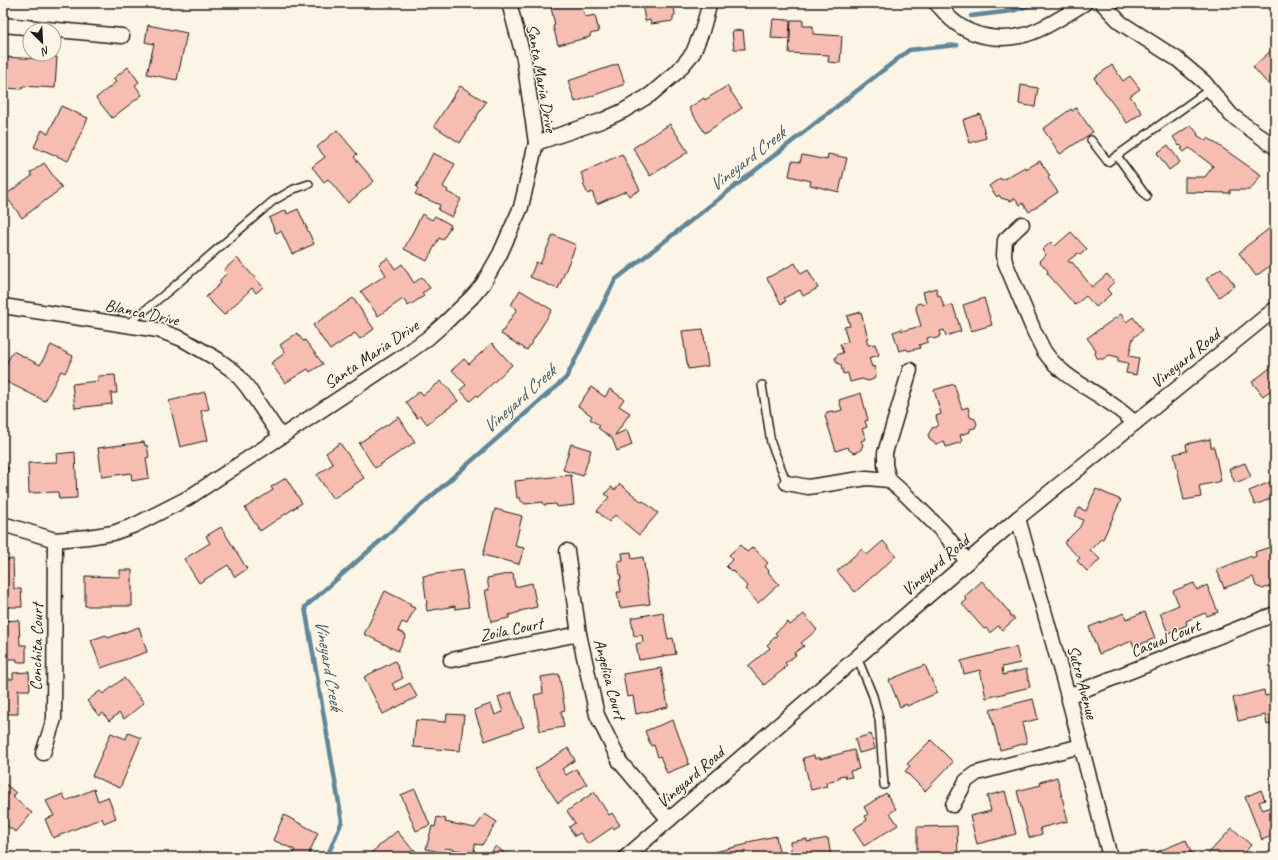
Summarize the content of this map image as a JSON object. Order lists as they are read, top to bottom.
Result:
{
  "streets": {
    "street": [
      "Santa Maria Drive",
      "Blanca Drive",
      "Vineyard Road",
      "Zoila Court",
      "Casual Court",
      "Conchita Court",
      "Angelica Court",
      "Sutro Avenue"
    ]
  },
  "crossings": [
    ["Santa Maria Drive", "Blanca Drive"],
    ["Santa Maria Drive", "Conchita Court"],
    ["Vineyard Road", "Angelica Court"],
    ["Vineyard Road", "Sutro Avenue"],
    ["Zoila Court", "Angelica Court"],
    ["Casual Court", "Sutro Avenue"]
  ],
  "water": ["Vineyard Creek"],
  "north": "bottom right"
}
